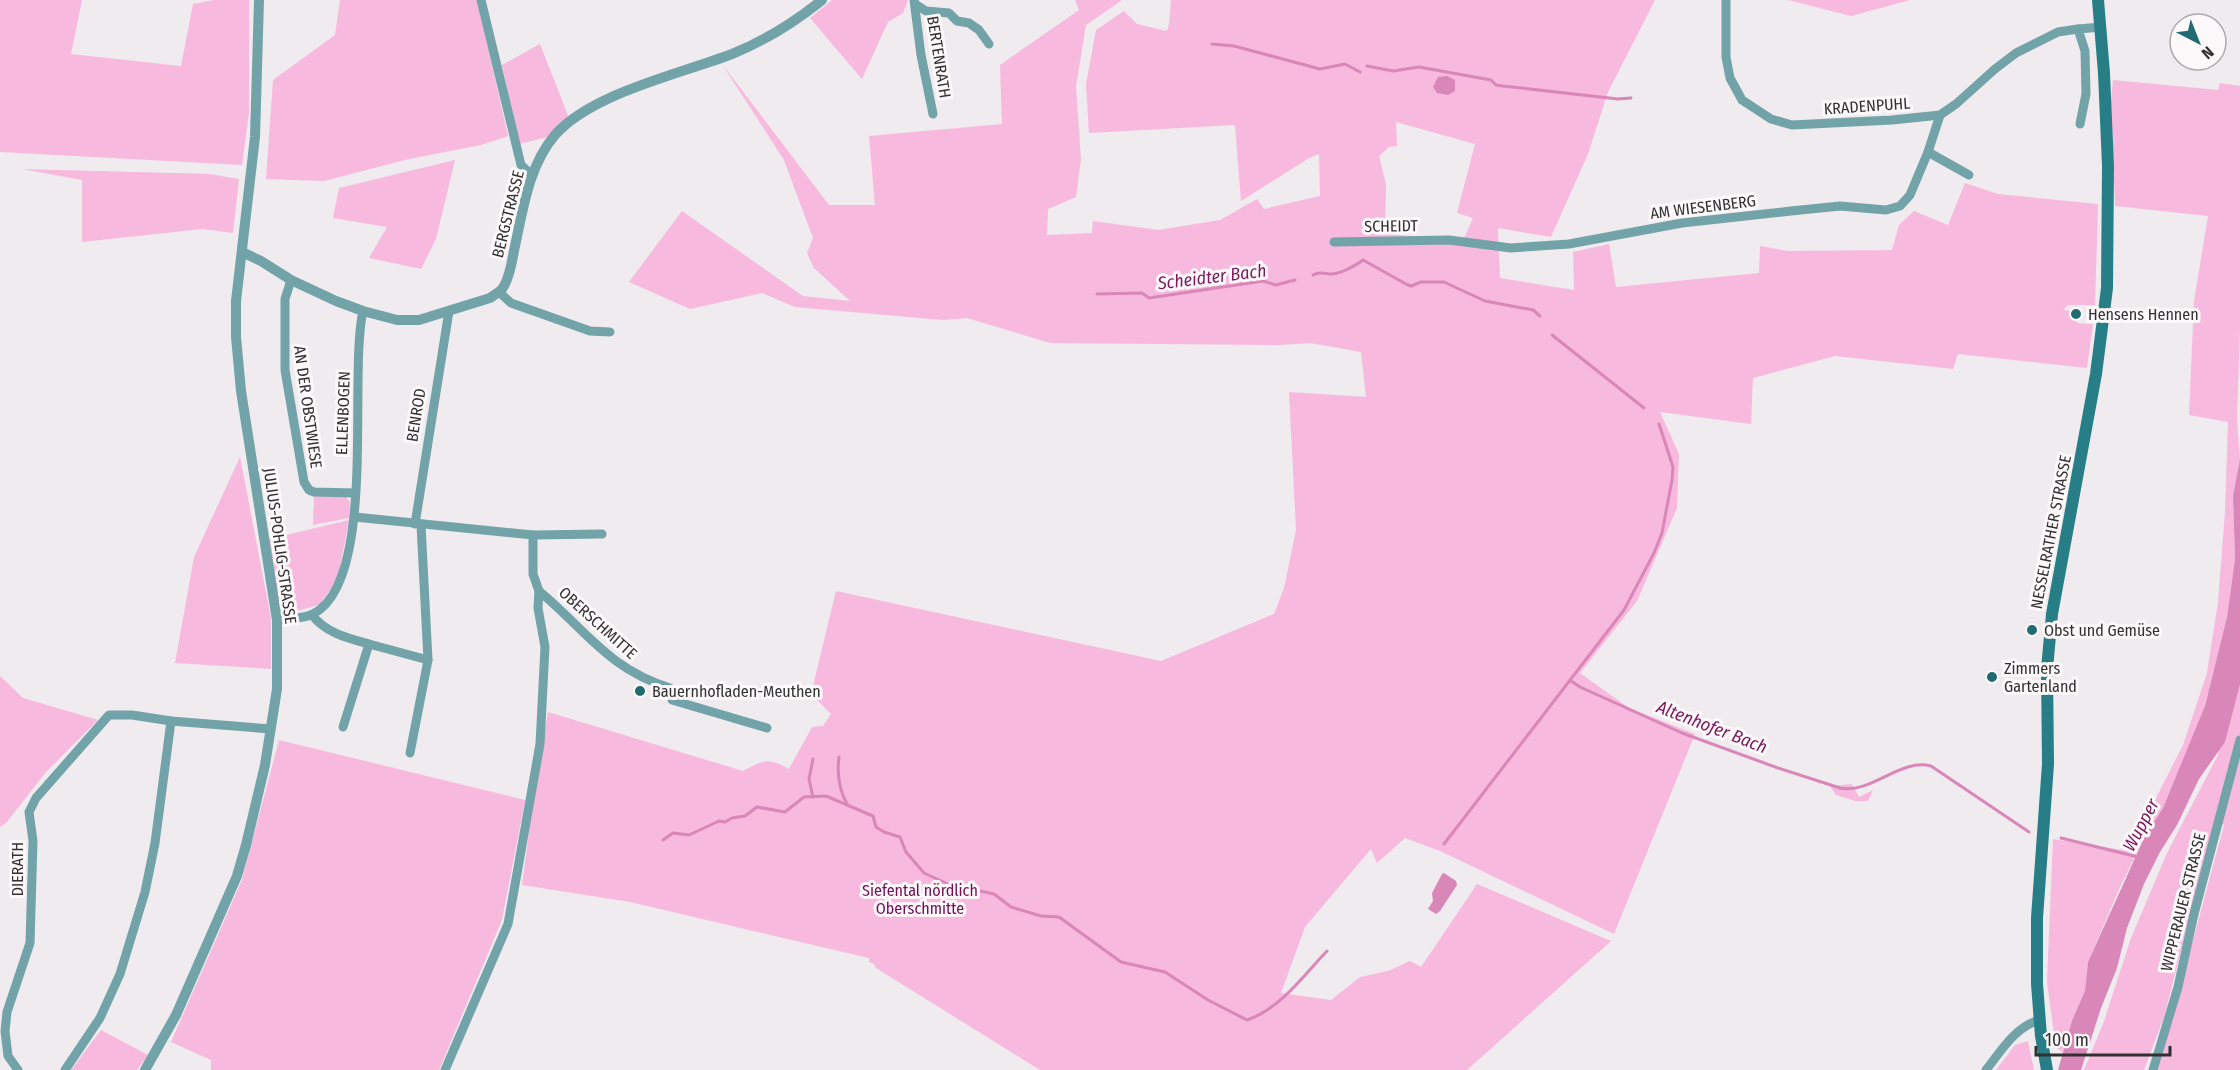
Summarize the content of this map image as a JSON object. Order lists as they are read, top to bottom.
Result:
{
  "streets": {
    "main road": ["NESSELRATHER STRASSE"],
    "street": [
      "BERTENRATH",
      "KRADENPUHL",
      "AM WIESENBERG",
      "BERGSTRASSE",
      "SCHEIDT",
      "AN DER OBSTWIESE",
      "ELLENBOGEN",
      "BENROD",
      "JULIUS-POHLIG-STRASSE",
      "OBERSCHMITTE",
      "DIERATH",
      "WIPPERAUER STRASSE"
    ]
  },
  "crossings": [
    ["KRADENPUHL", "AM WIESENBERG"],
    ["AM WIESENBERG", "SCHEIDT"],
    ["AN DER OBSTWIESE", "ELLENBOGEN"],
    ["JULIUS-POHLIG-STRASSE", "DIERATH"]
  ],
  "water": ["Scheidter Bach", "Altenhofer Bach", "Wupper"],
  "parks": ["Siefental nördlich Oberschmitte"],
  "places": [
    "Hensens Hennen",
    "Obst und Gemüse",
    "Zimmers Gartenland",
    "Bauernhofladen-Meuthen"
  ],
  "scale_bar": "100 m",
  "north": "bottom right"
}
